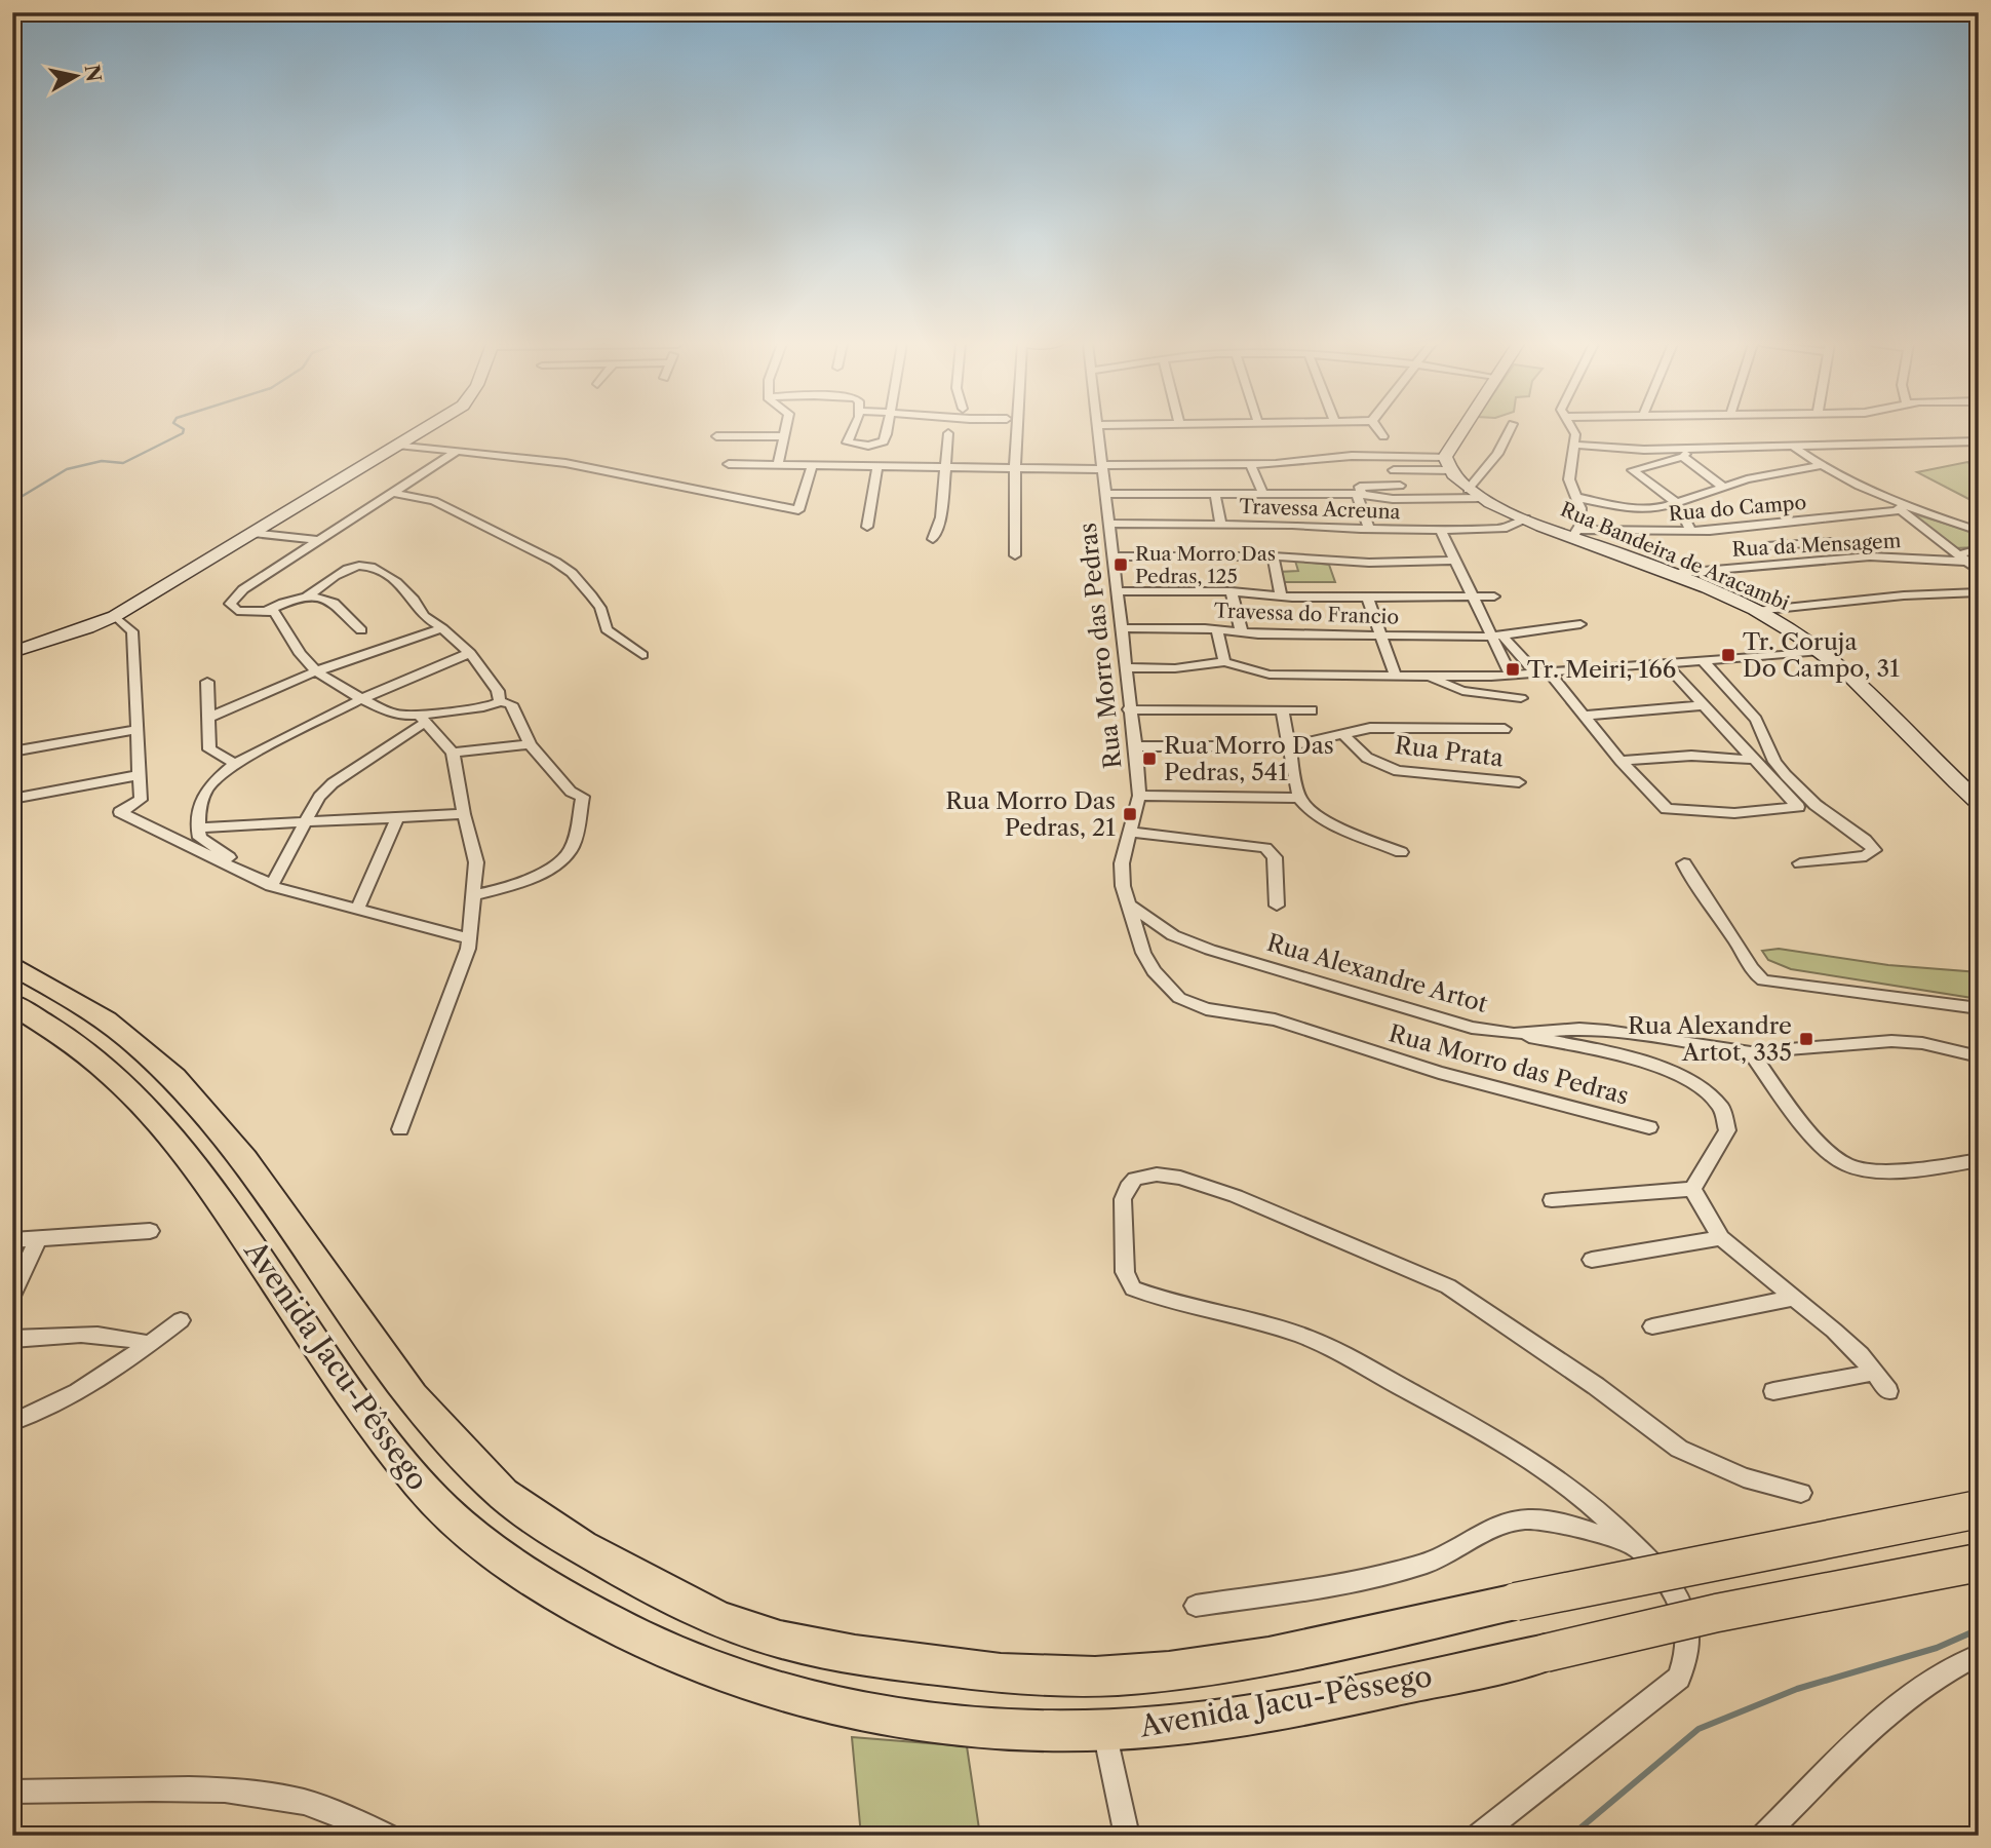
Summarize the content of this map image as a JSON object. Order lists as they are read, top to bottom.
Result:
{
  "streets": {
    "highway": ["Avenida Jacu-Pêssego"],
    "main road": ["Rua Bandeira de Aracambi"],
    "street": [
      "Rua do Campo",
      "Travessa Acreuna",
      "Rua da Mensagem",
      "Travessa do Francio",
      "Rua Morro das Pedras",
      "Rua Prata",
      "Rua Alexandre Artot"
    ]
  },
  "crossings": [
    ["Rua do Campo", "Rua Bandeira de Aracambi"],
    ["Travessa Acreuna", "Rua Bandeira de Aracambi"],
    ["Travessa Acreuna", "Rua Morro das Pedras"],
    ["Rua da Mensagem", "Rua Bandeira de Aracambi"],
    ["Travessa do Francio", "Rua Morro das Pedras"],
    ["Rua Morro das Pedras", "Rua Alexandre Artot"]
  ],
  "places": {
    "transit": [
      "Rua Morro Das Pedras, 125",
      "Tr. Coruja Do Campo, 31",
      "Tr. Meiri, 166",
      "Rua Morro Das Pedras, 541",
      "Rua Morro Das Pedras, 21",
      "Rua Alexandre Artot, 335"
    ]
  },
  "north": "right"
}
